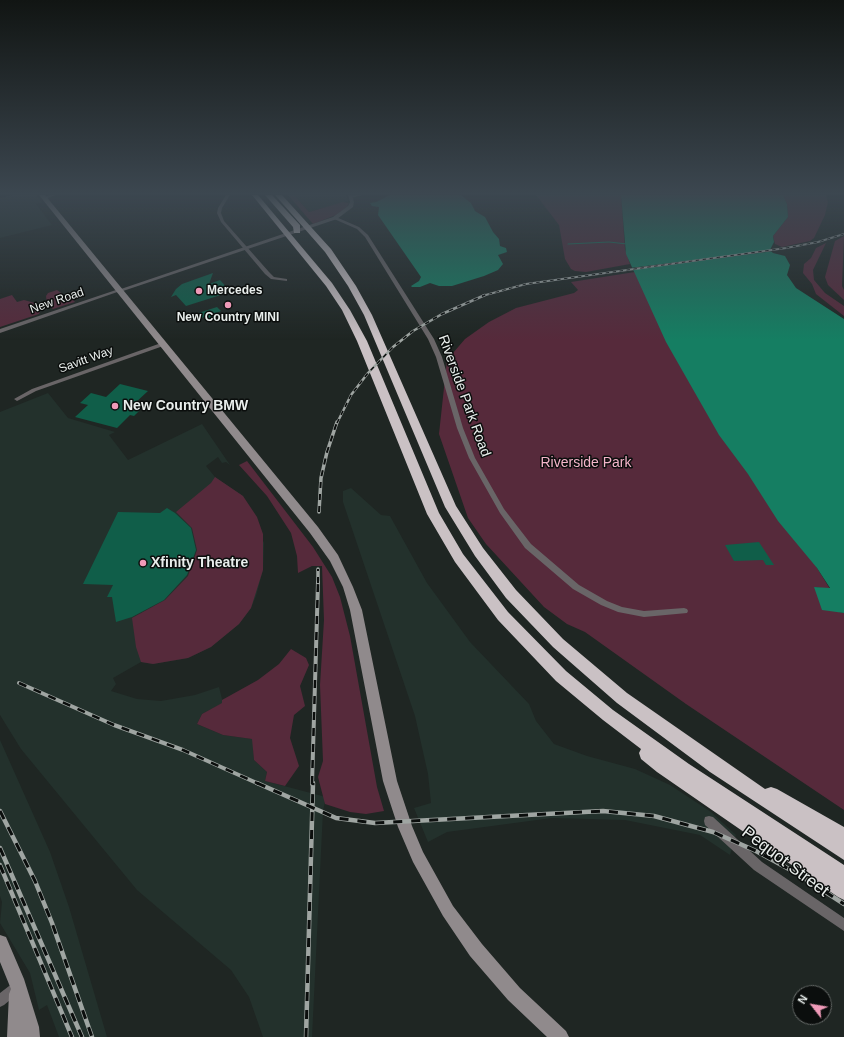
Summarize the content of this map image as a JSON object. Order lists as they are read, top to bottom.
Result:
{
  "streets": {
    "street": [
      "New Road",
      "Savitt Way",
      "Riverside Park Road",
      "Pequot Street"
    ]
  },
  "parks": ["Riverside Park"],
  "places": [
    "Mercedes",
    "New Country MINI",
    "New Country BMW",
    "Xfinity Theatre"
  ],
  "north": "top left"
}
